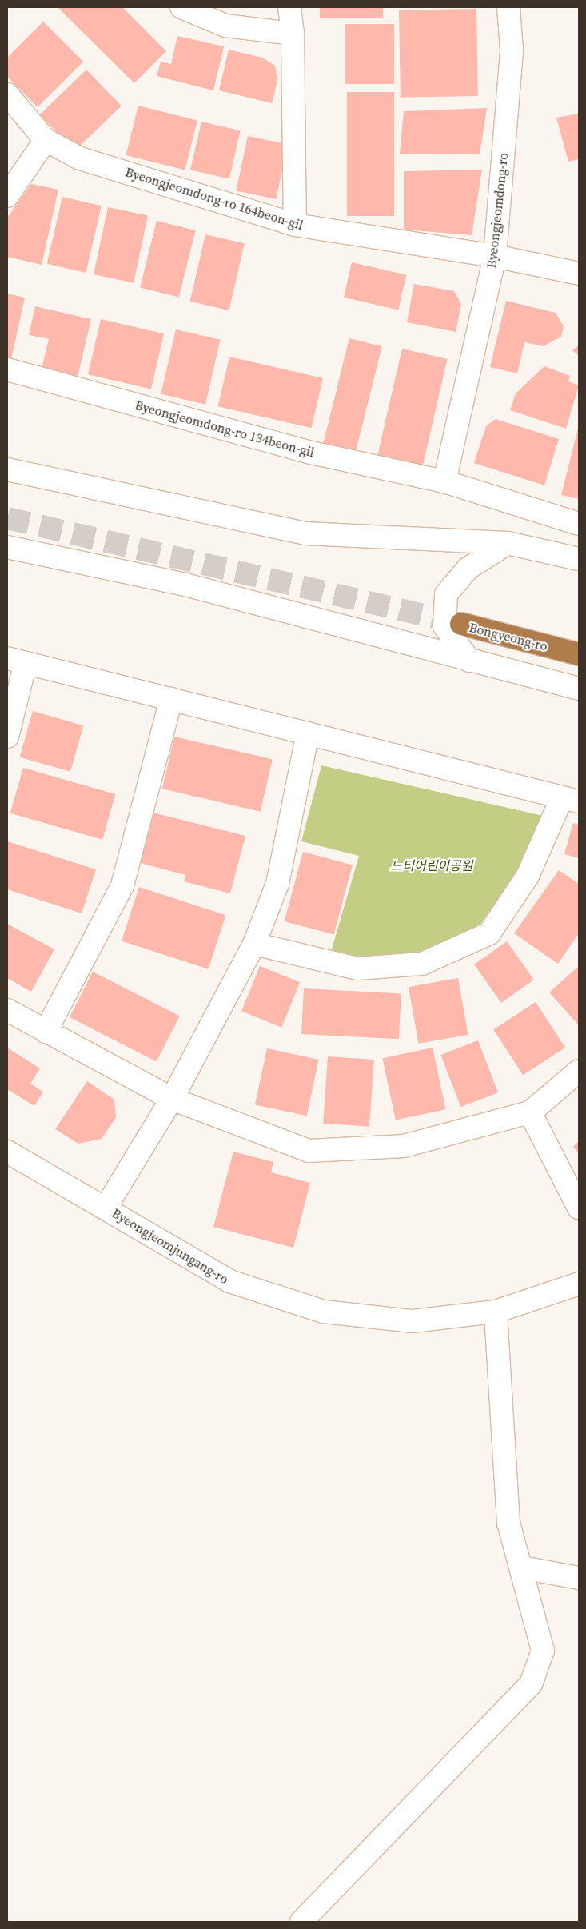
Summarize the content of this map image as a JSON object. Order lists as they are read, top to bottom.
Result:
{
  "streets": {
    "highway": ["Bongyeong-ro"],
    "street": [
      "Byeongjeomdong-ro 164beon-gil",
      "Byeongjeomdong-ro",
      "Byeongjeomdong-ro 134beon-gil",
      "Byeongjeomjungang-ro"
    ]
  },
  "crossings": [
    ["Byeongjeomdong-ro 164beon-gil", "Byeongjeomdong-ro"],
    ["Byeongjeomdong-ro", "Byeongjeomdong-ro 134beon-gil"]
  ],
  "parks": ["느티어린이공원"]
}
